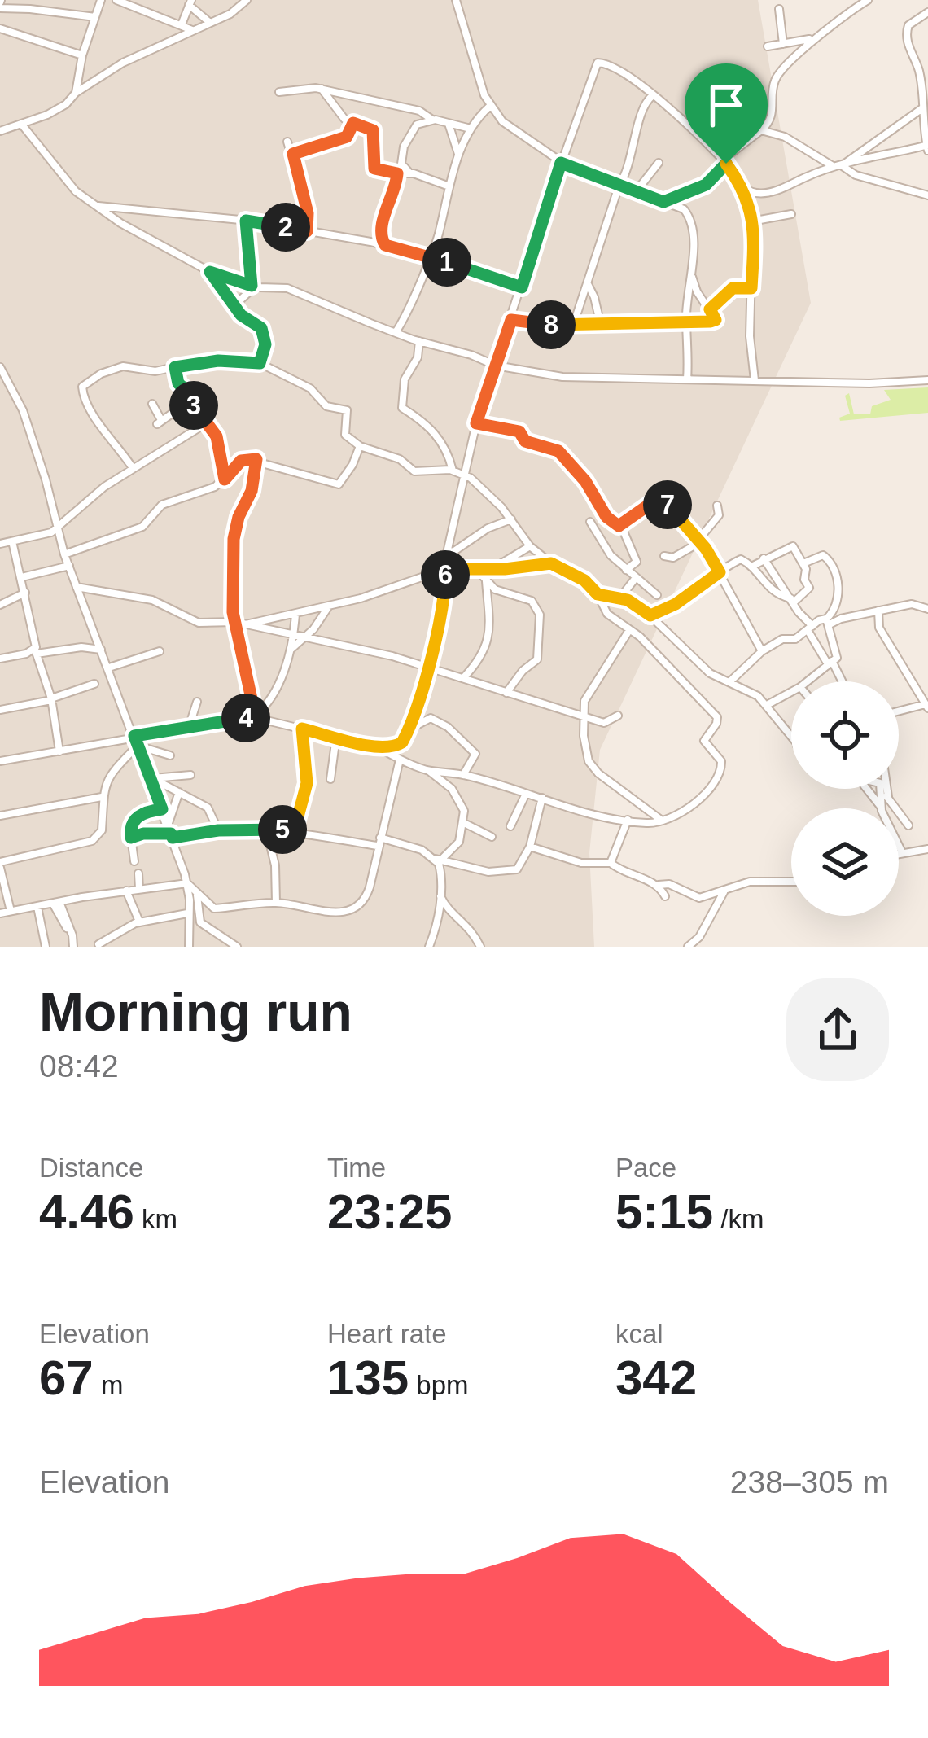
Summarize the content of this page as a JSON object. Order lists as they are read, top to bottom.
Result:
{
  "page": {
    "pins": [
      "2",
      "1",
      "8",
      "3",
      "7",
      "6",
      "4",
      "5"
    ],
    "heading": ["Morning run", "08:42"],
    "stats": [
      ["Distance", "4.46 km"],
      ["Time", "23:25"],
      ["Pace", "5:15 /km"],
      ["Elevation", "67 m"],
      ["Heart rate", "135 bpm"],
      ["kcal", "342"]
    ],
    "chart": ["Elevation", "238–305 m"]
  }
}
